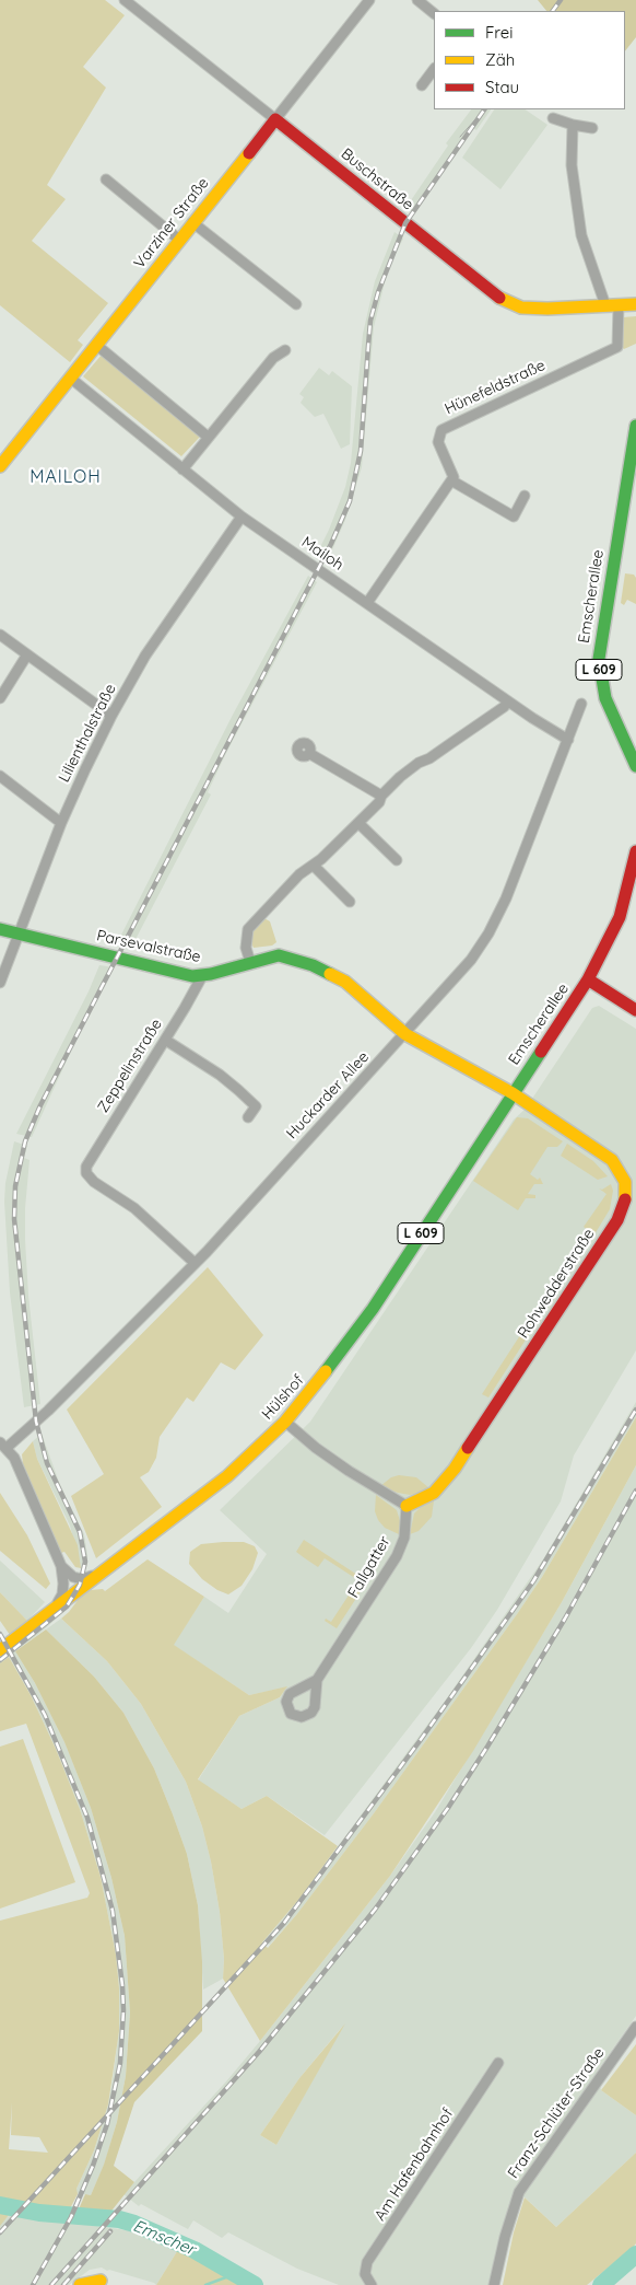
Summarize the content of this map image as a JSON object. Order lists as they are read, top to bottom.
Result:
{
  "streets": {
    "street": [
      "Buschstraße",
      "Varziner Straße",
      "Hünefeldstraße",
      "Mailoh",
      "Emscherallee",
      "L 609",
      "Lilienthalstraße",
      "Parsevalstraße",
      "Zeppelinstraße",
      "Huckarder Allee",
      "Rohwedderstraße",
      "Hülshof",
      "Fallgatter",
      "Franz-Schlüter-Straße",
      "Am Hafenbahnhof"
    ]
  },
  "crossings": [
    ["Buschstraße", "Varziner Straße"],
    ["Buschstraße", "Hünefeldstraße"],
    ["Varziner Straße", "Mailoh"],
    ["Mailoh", "Lilienthalstraße"],
    ["Mailoh", "Huckarder Allee"],
    ["Emscherallee", "Parsevalstraße"],
    ["Emscherallee", "Rohwedderstraße"],
    ["Emscherallee", "Hülshof"],
    ["Lilienthalstraße", "Parsevalstraße"],
    ["Parsevalstraße", "Zeppelinstraße"],
    ["Parsevalstraße", "Huckarder Allee"],
    ["Parsevalstraße", "Rohwedderstraße"],
    ["Parsevalstraße", "Hülshof"],
    ["Zeppelinstraße", "Huckarder Allee"],
    ["Rohwedderstraße", "Hülshof"],
    ["Rohwedderstraße", "Fallgatter"]
  ],
  "districts": ["MAILOH"],
  "water": ["Emscher"],
  "legend": ["Frei", "Zäh", "Stau"]
}
